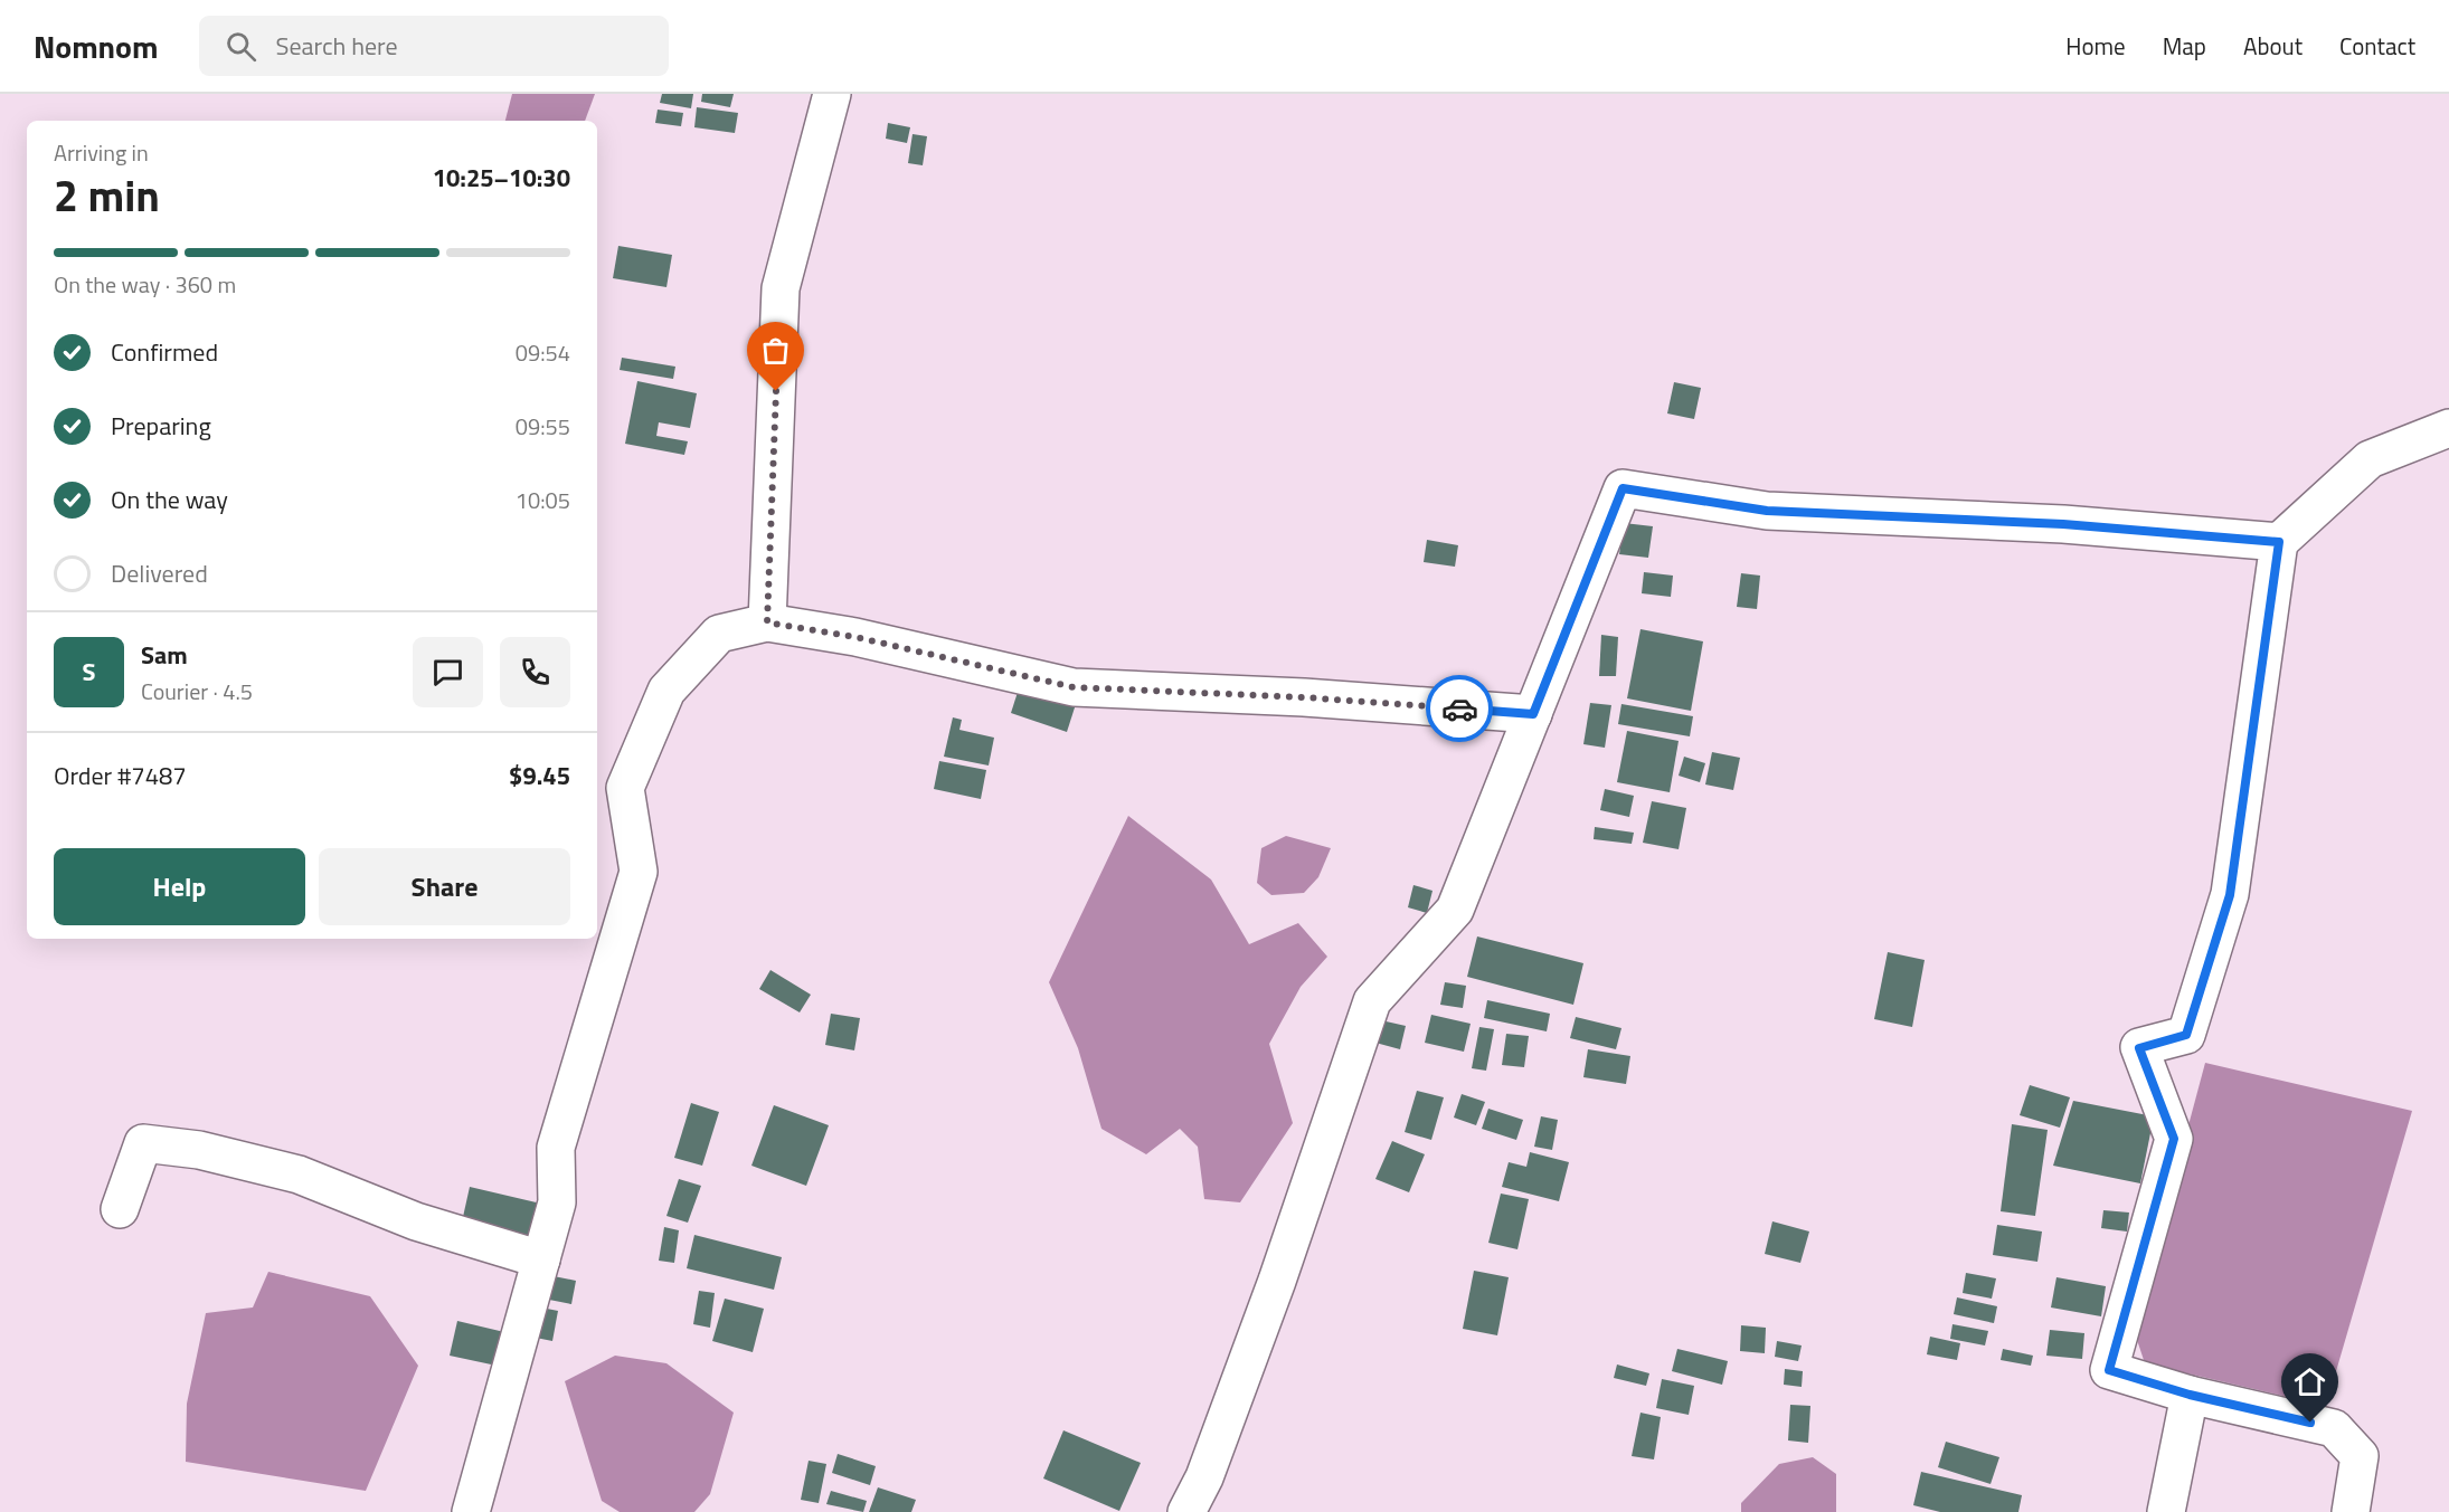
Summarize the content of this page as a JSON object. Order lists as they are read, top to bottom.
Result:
{
  "page": {
    "header": "Nomnom",
    "search": "Search here",
    "nav": [
      "Home",
      "Map",
      "About",
      "Contact"
    ],
    "heading": ["2 min", "Arriving in", "10:25–10:30"],
    "panel": [
      "Sam",
      "Courier · 4.5",
      "Order #7487",
      "$9.45"
    ],
    "bar": "On the way · 360 m",
    "list": [
      ["Confirmed", "09:54"],
      ["Preparing", "09:55"],
      ["On the way", "10:05"],
      "Delivered"
    ],
    "round": "S",
    "buttons": ["Help", "Share"]
  }
}
